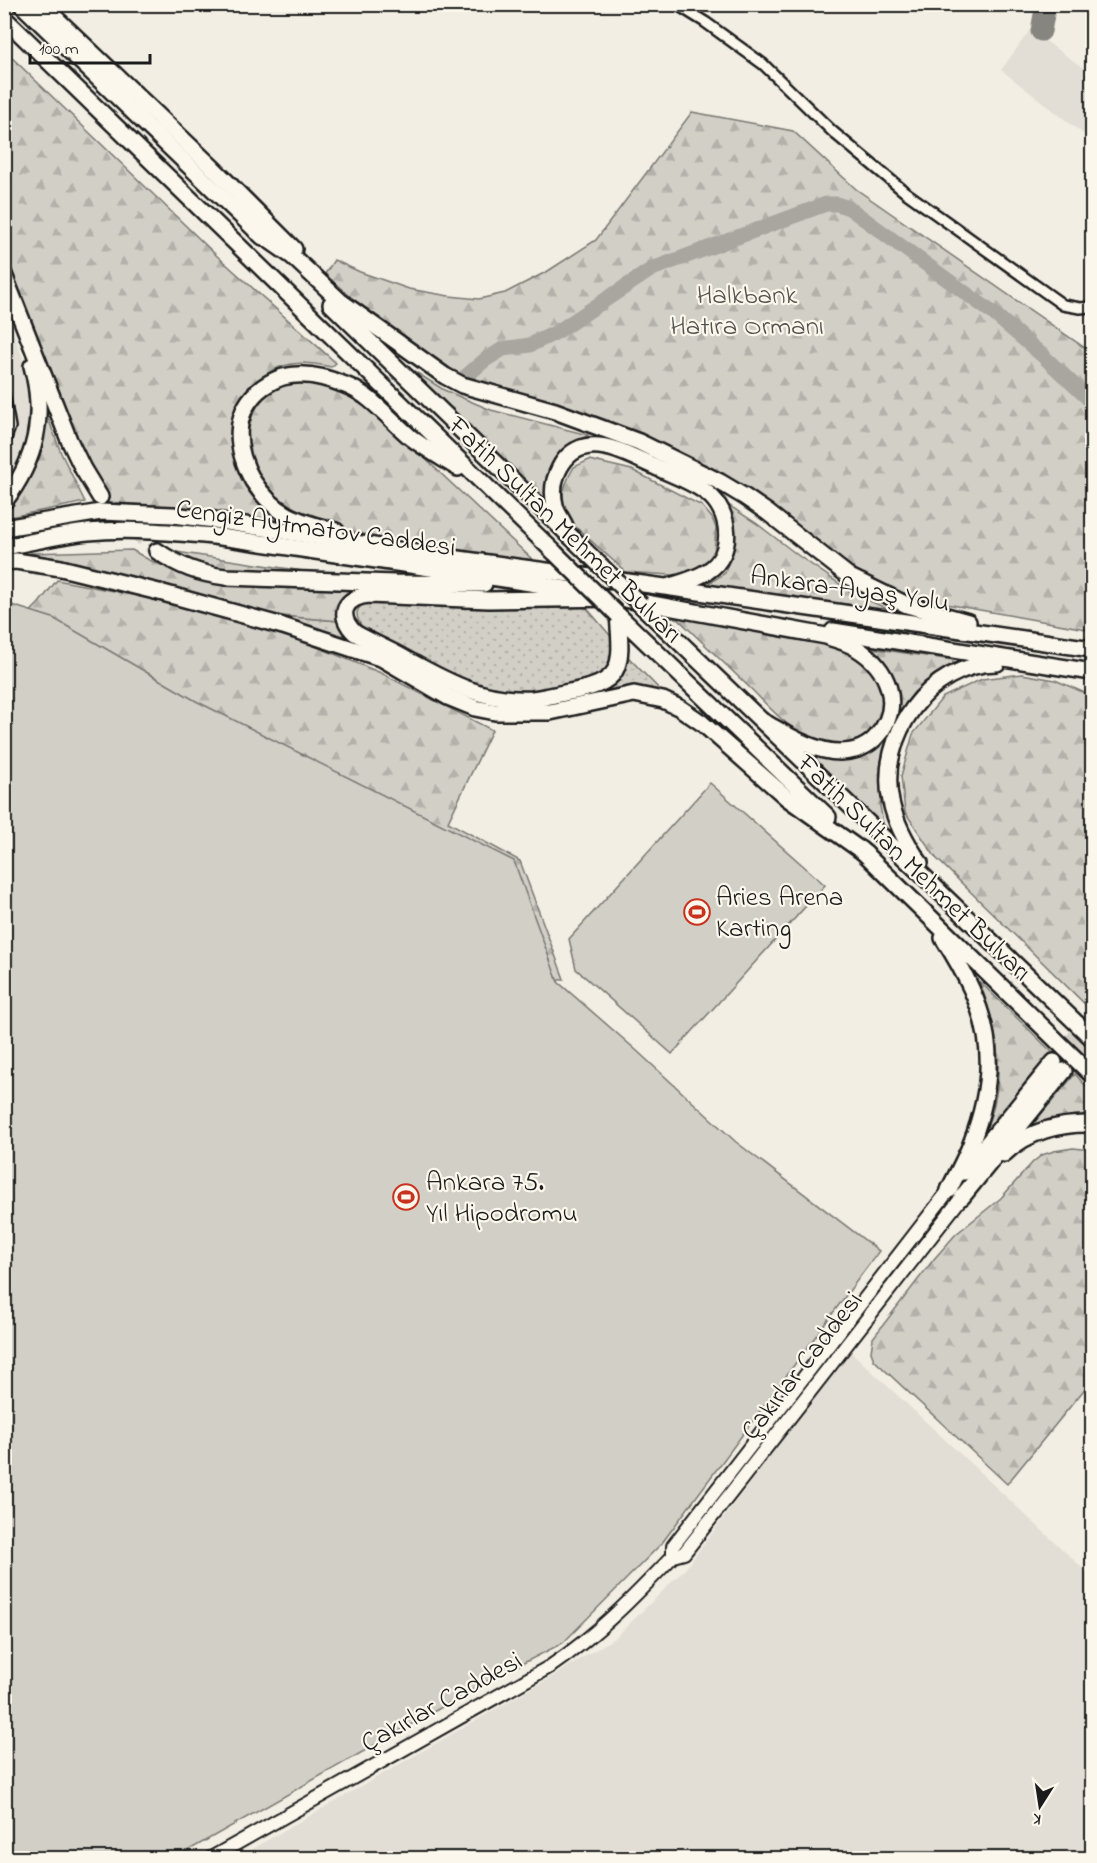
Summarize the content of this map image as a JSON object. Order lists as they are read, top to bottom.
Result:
{
  "streets": {
    "highway": ["Cengiz Aytmatov Caddesi", "Fatih Sultan Mehmet Bulvarı", "Ankara-Ayaş Yolu"],
    "main road": ["Çakırlar Caddesi"]
  },
  "crossings": [
    ["Cengiz Aytmatov Caddesi", "Ankara-Ayaş Yolu"]
  ],
  "parks": ["Halkbank Hatıra Ormanı"],
  "places": {
    "sports": ["Aries Arena Karting", "Ankara 75. Yıl Hipodromu"]
  },
  "scale_bar": "100 m",
  "north": "bottom"
}
